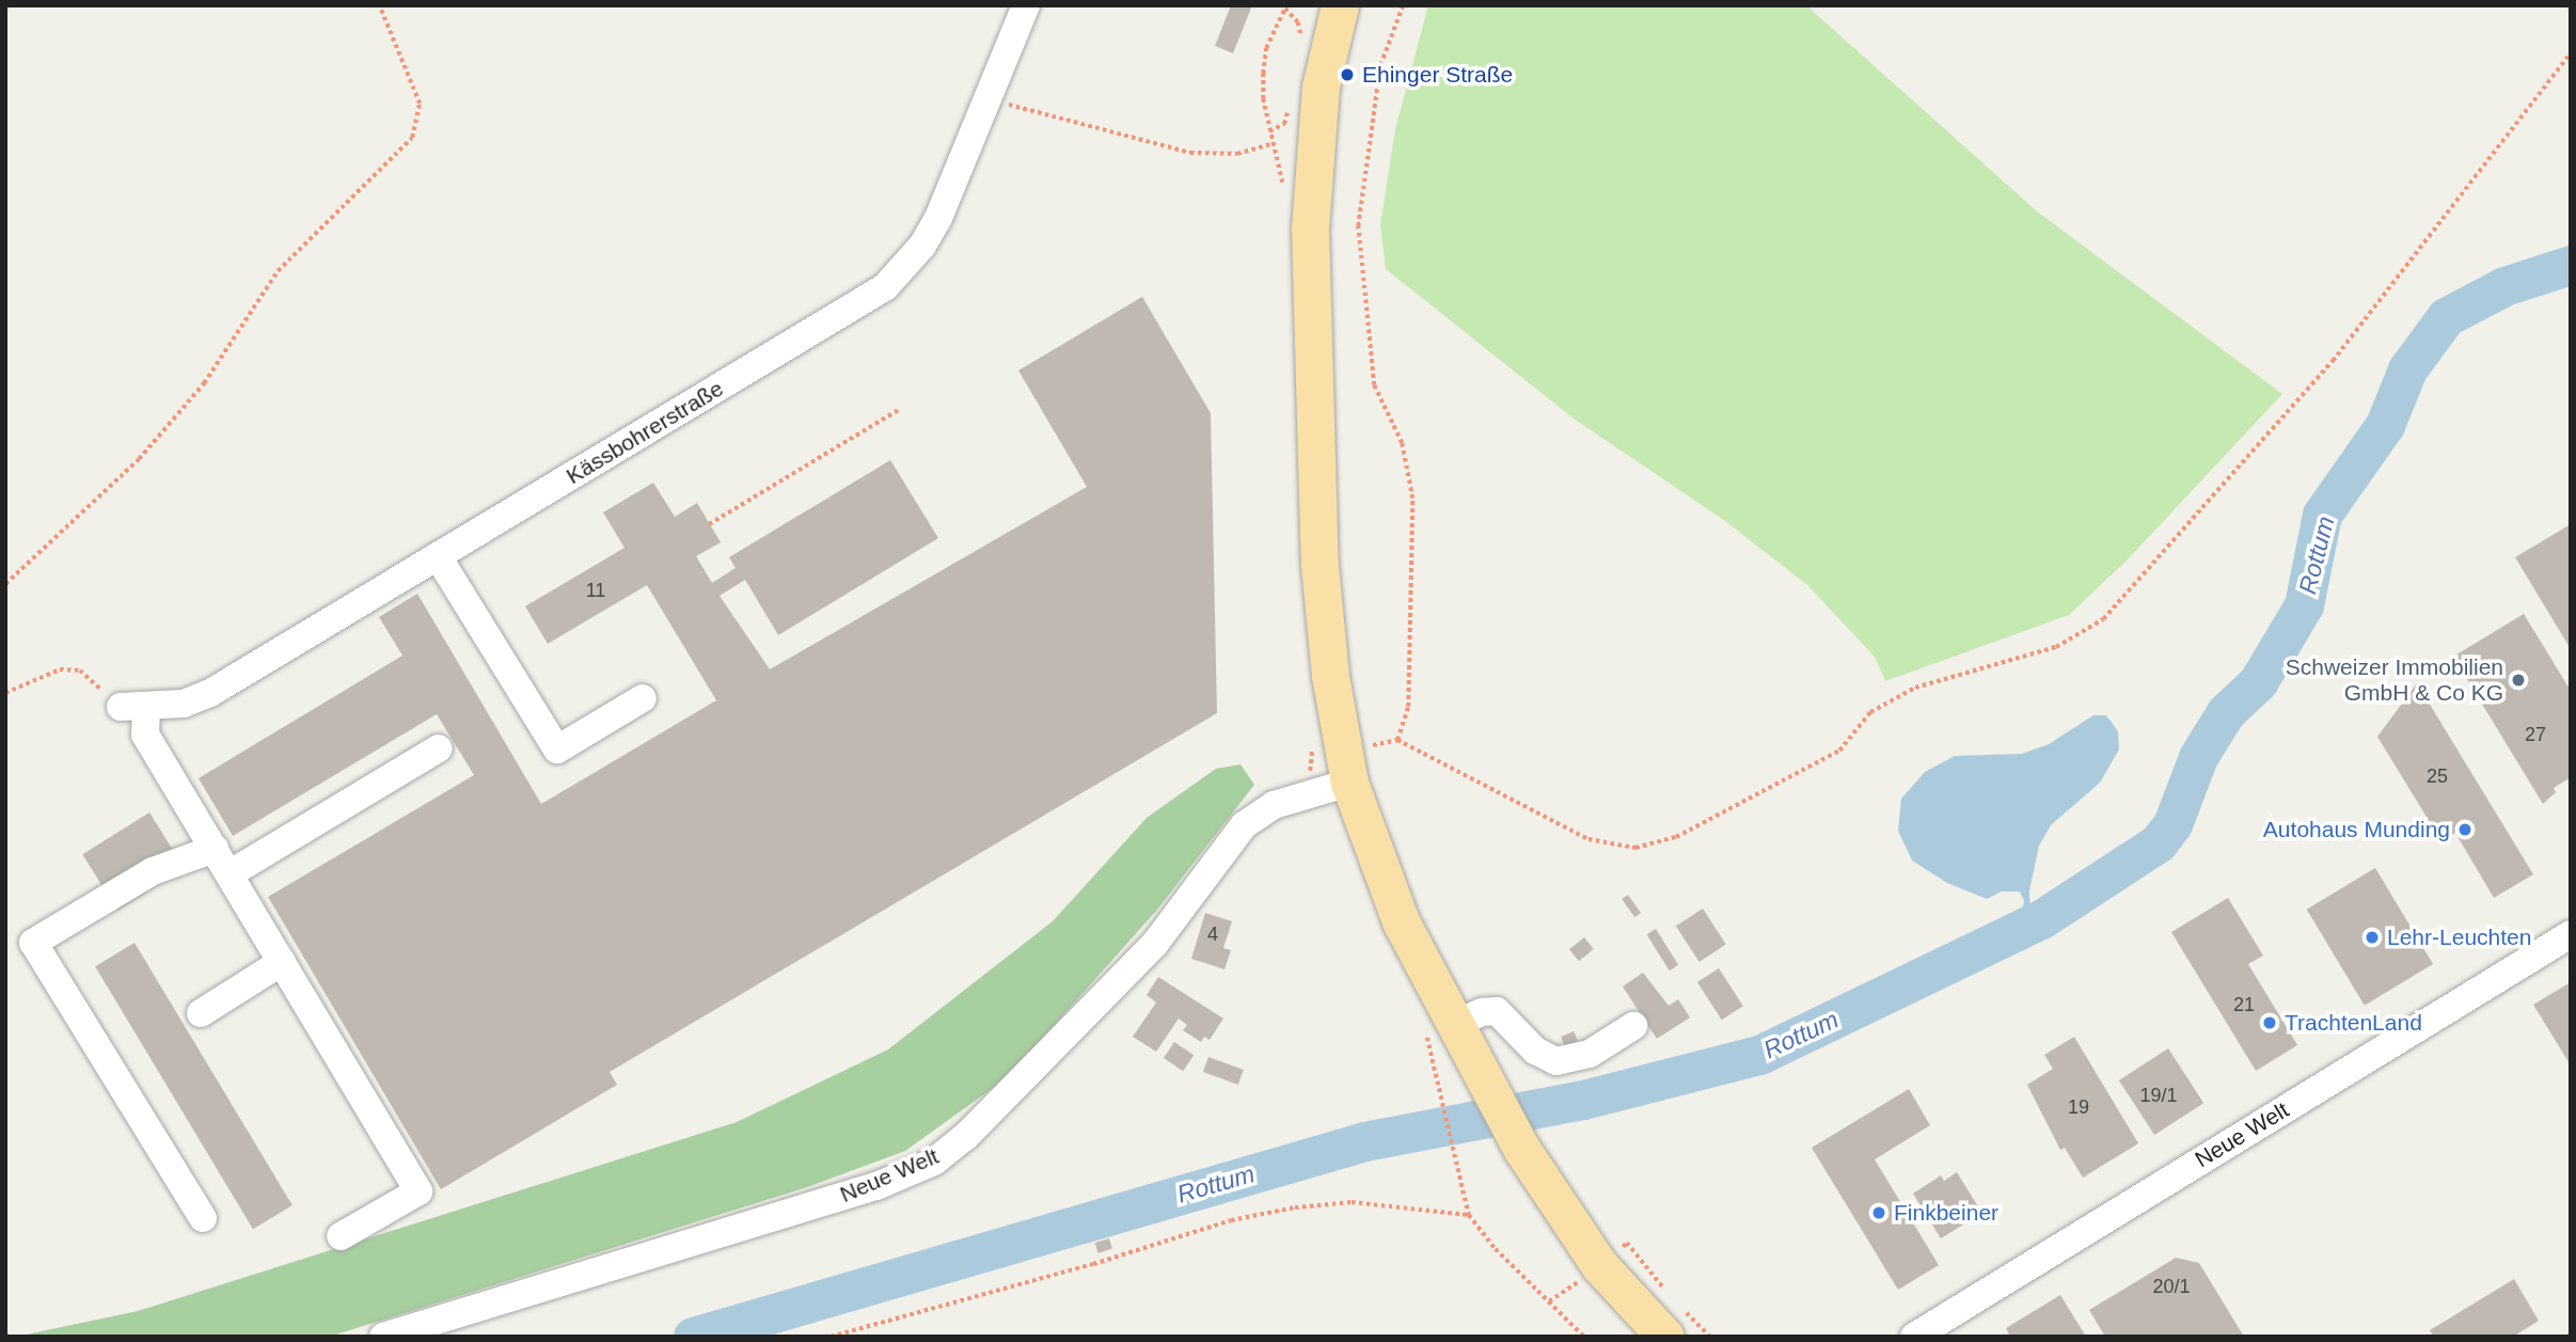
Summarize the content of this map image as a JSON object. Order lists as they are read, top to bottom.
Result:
{
  "streets": {
    "street": ["Kässbohrerstraße", "Neue Welt"]
  },
  "water": ["Rottum"],
  "places": [
    "Ehinger Straße",
    "Schweizer Immobilien GmbH & Co KG",
    "Autohaus Munding",
    "Lehr-Leuchten",
    "TrachtenLand",
    "Finkbeiner"
  ],
  "house_numbers": [
    "11",
    "27",
    "25",
    "4",
    "21",
    "19/1",
    "19",
    "20/1"
  ]
}
